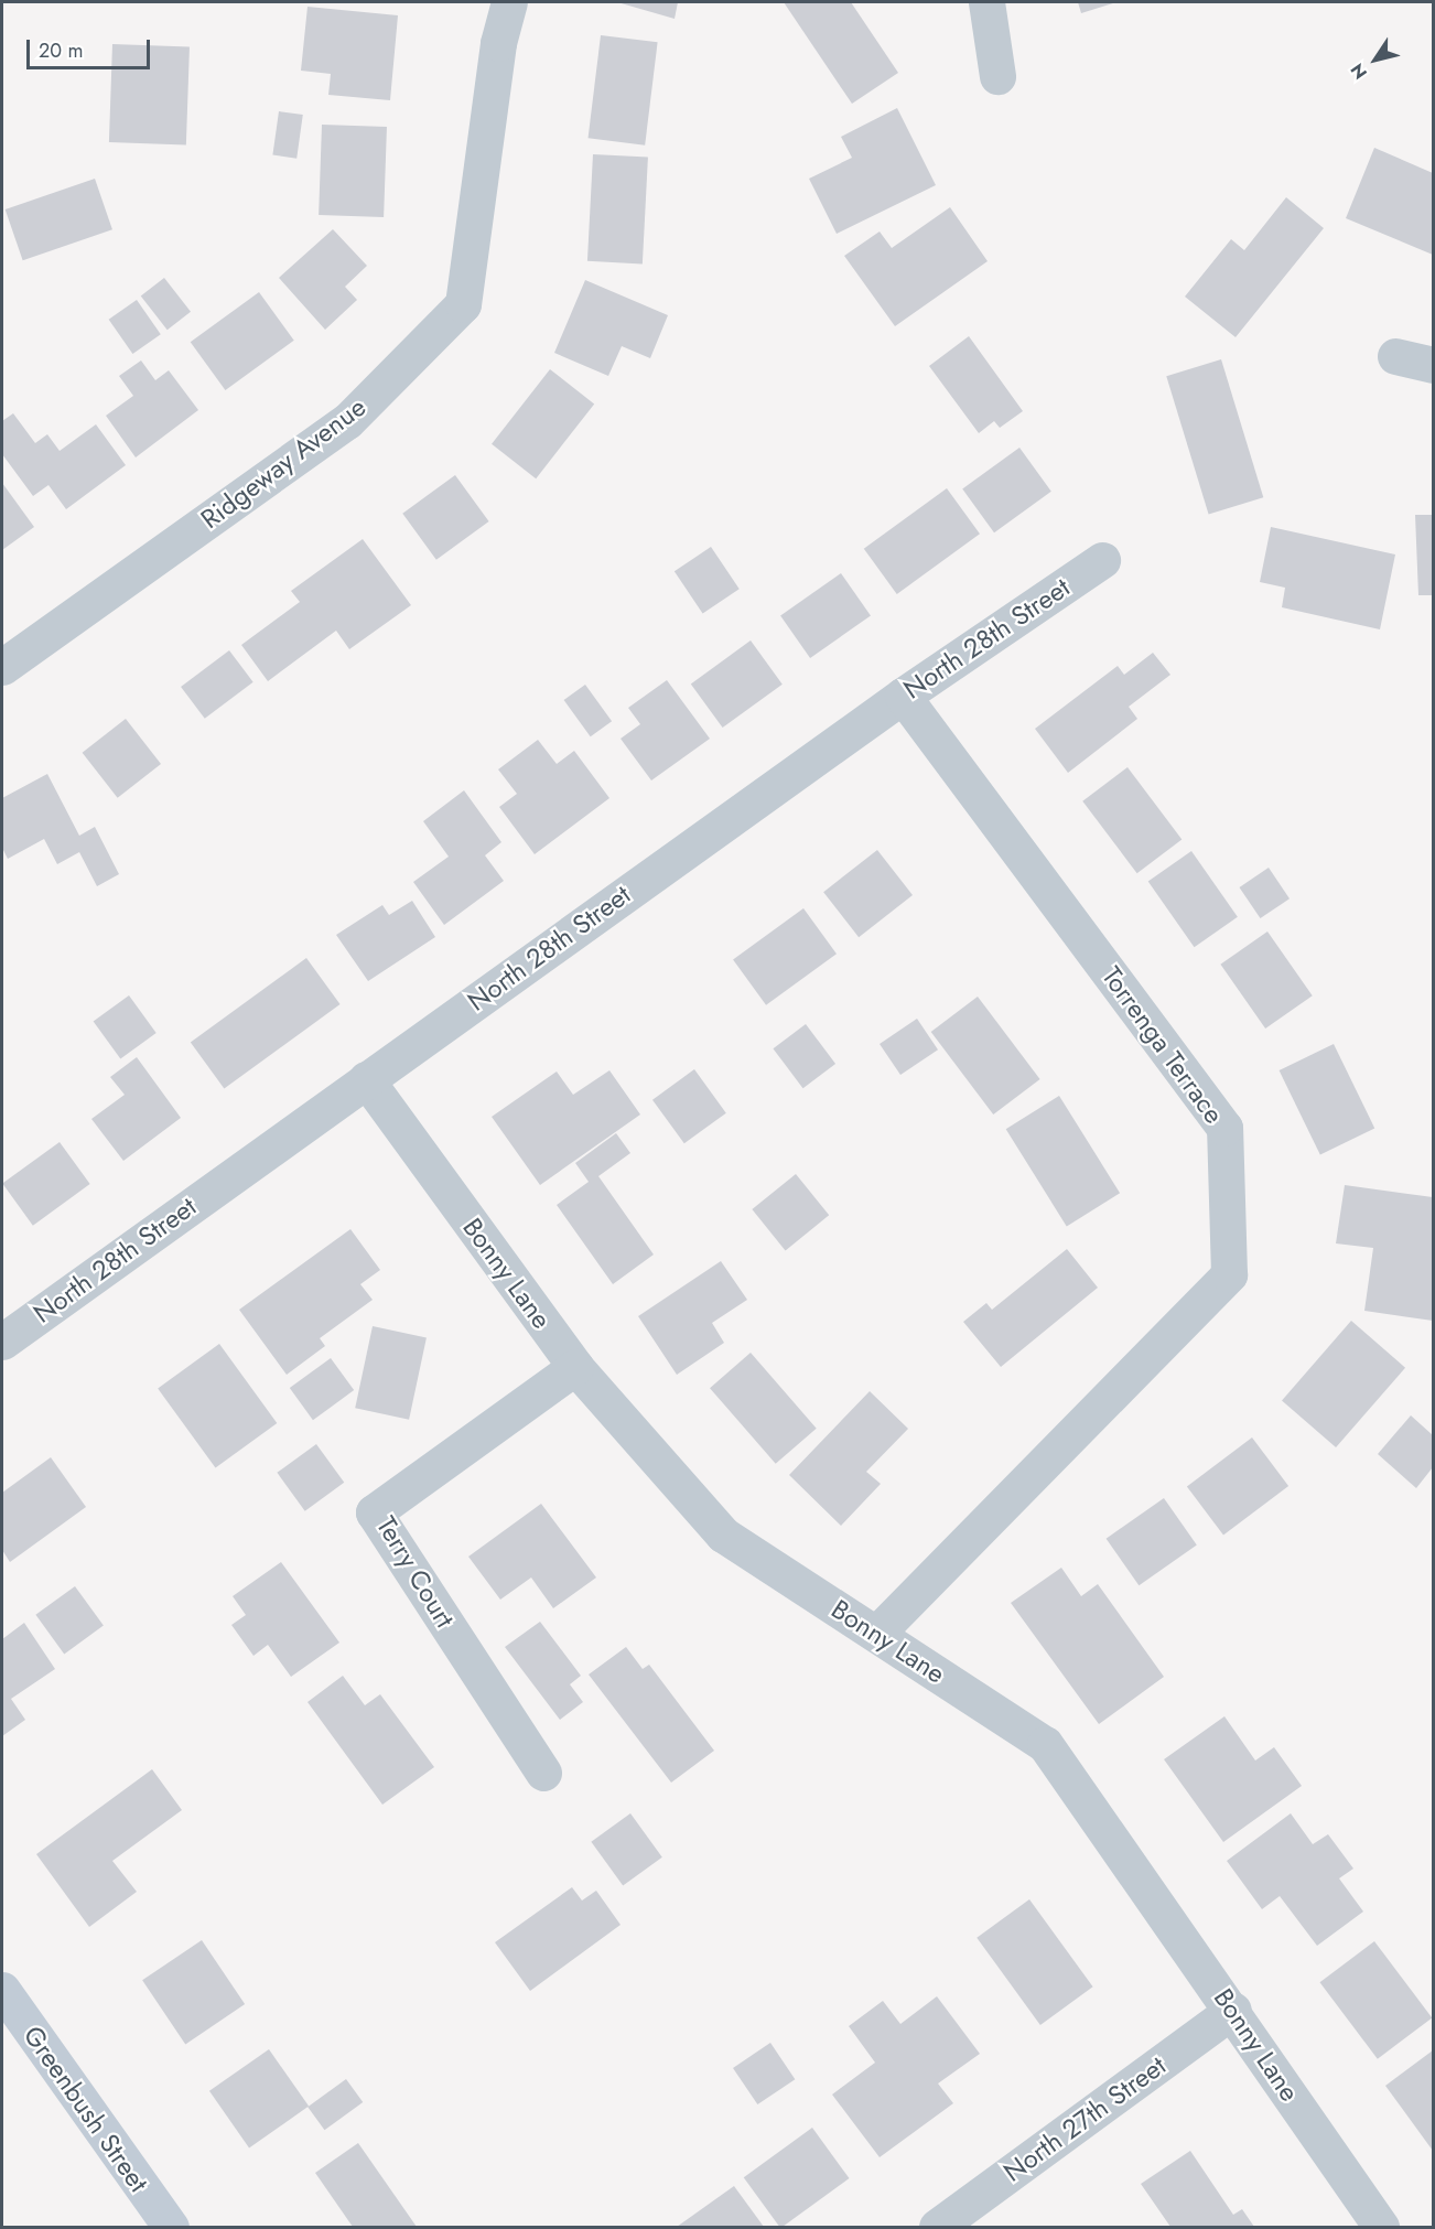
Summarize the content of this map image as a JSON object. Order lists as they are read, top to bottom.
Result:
{
  "streets": {
    "main road": ["Greenbush Street"],
    "street": [
      "Ridgeway Avenue",
      "North 28th Street",
      "Torrenga Terrace",
      "Bonny Lane",
      "Terry Court",
      "North 27th Street"
    ]
  },
  "crossings": [
    ["North 28th Street", "Torrenga Terrace"],
    ["North 28th Street", "Bonny Lane"],
    ["Torrenga Terrace", "Bonny Lane"],
    ["Bonny Lane", "Terry Court"],
    ["Bonny Lane", "North 27th Street"]
  ],
  "scale_bar": "20 m",
  "north": "bottom left"
}
